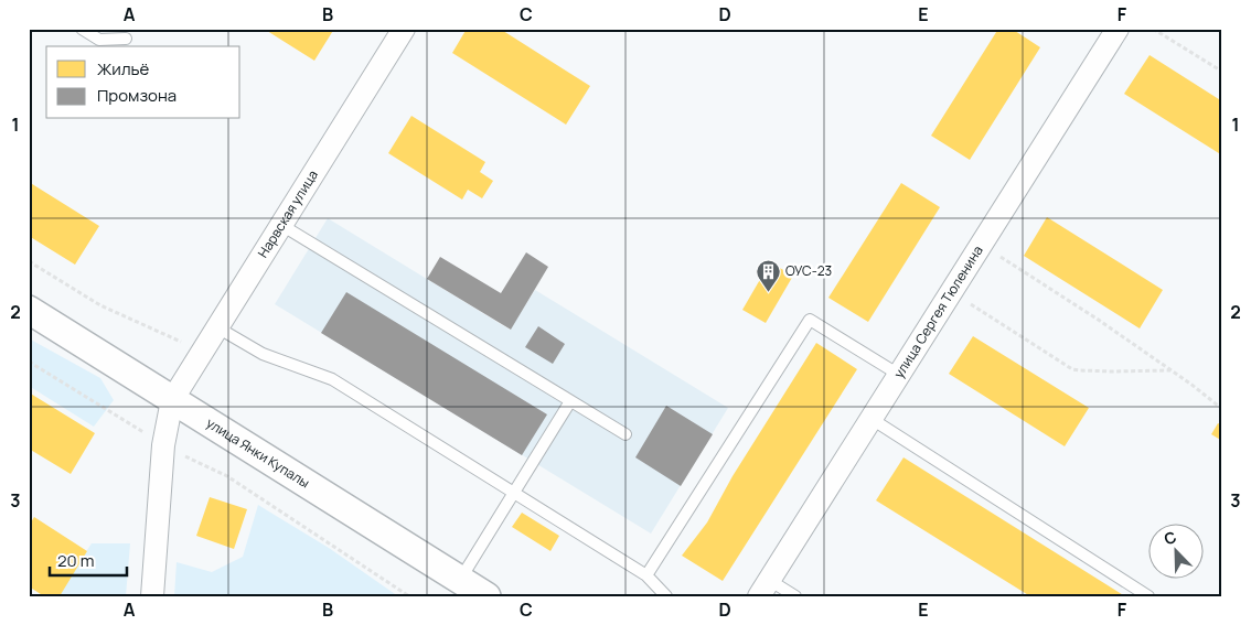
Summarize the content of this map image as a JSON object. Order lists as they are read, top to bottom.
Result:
{
  "streets": {
    "street": ["Нарвская улица", "улица Сергея Тюленина", "улица Янки Купалы"]
  },
  "crossings": [
    ["Нарвская улица", "улица Янки Купалы"]
  ],
  "places": {
    "building": ["ОУС-23"]
  },
  "legend": ["Жильё", "Промзона"],
  "scale_bar": "20 m",
  "north": "top left",
  "grid": {
    "columns": [
      "A",
      "B",
      "C",
      "D",
      "E",
      "F"
    ],
    "rows": ["1", "2", "3"]
  }
}
